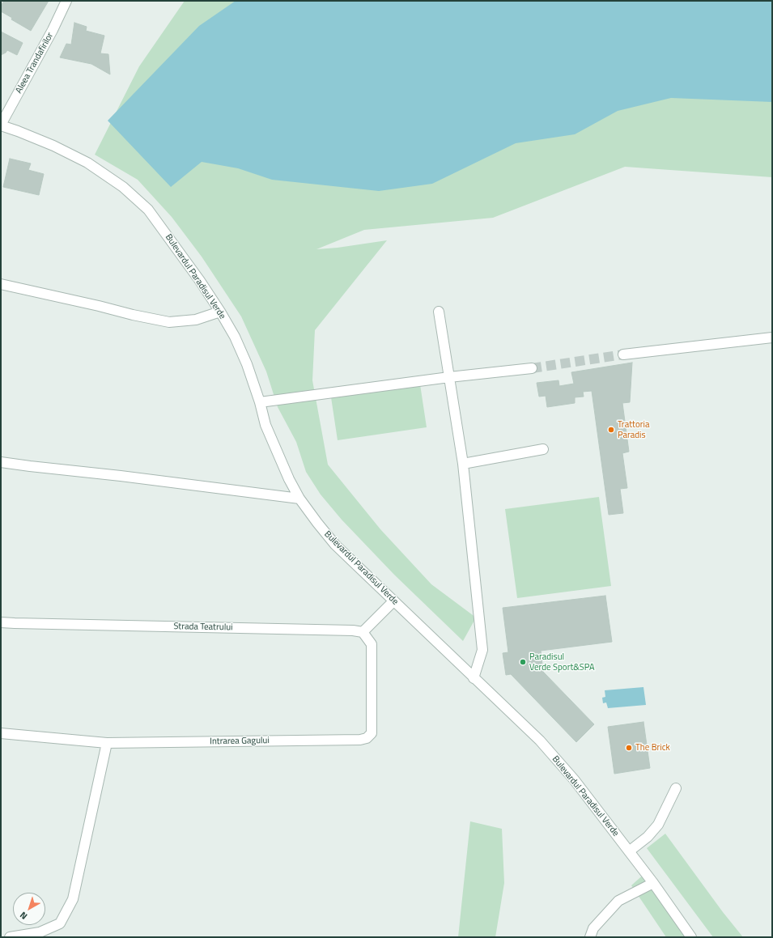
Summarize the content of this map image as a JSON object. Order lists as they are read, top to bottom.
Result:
{
  "streets": {
    "street": [
      "Aleea Trandafirilor",
      "Bulevardul Paradisul Verde",
      "Strada Teatrului",
      "Intrarea Gagului"
    ]
  },
  "crossings": [
    ["Aleea Trandafirilor", "Bulevardul Paradisul Verde"],
    ["Strada Teatrului", "Intrarea Gagului"]
  ],
  "places": ["Trattoria Paradis", "Paradisul Verde Sport&SPA", "The Brick"],
  "north": "bottom left"
}
